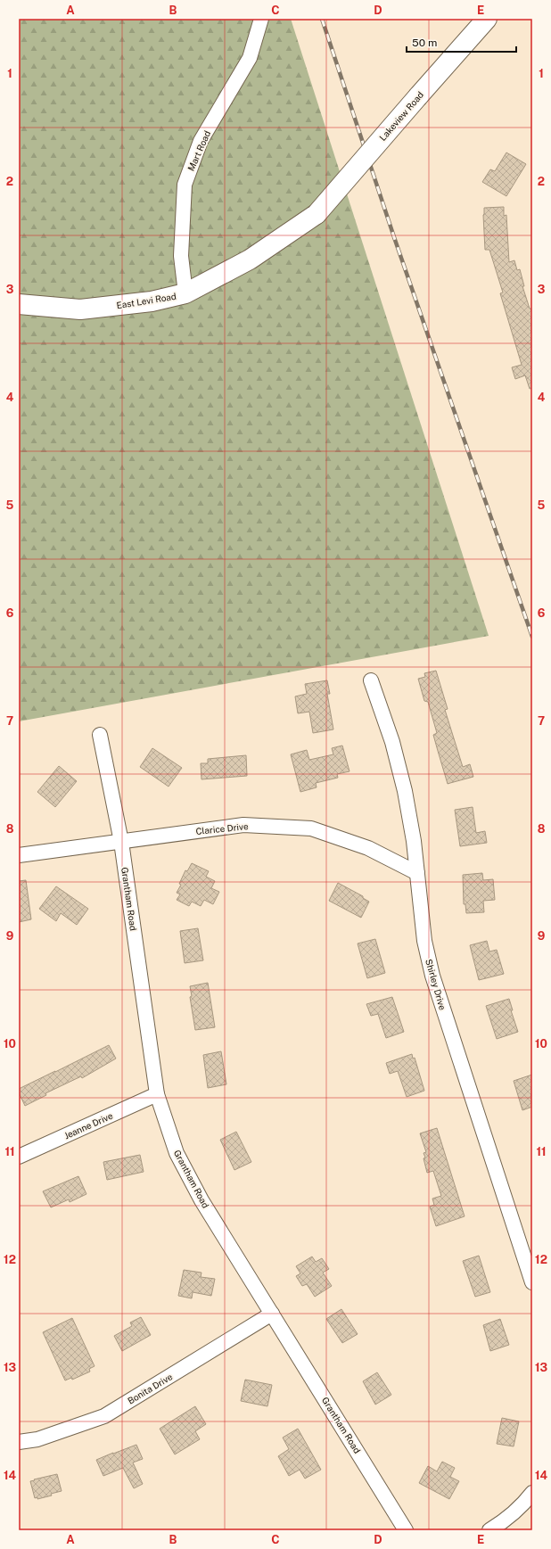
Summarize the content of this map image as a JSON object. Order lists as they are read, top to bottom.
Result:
{
  "streets": {
    "street": [
      "Lakeview Road",
      "Mart Road",
      "East Levi Road",
      "Clarice Drive",
      "Grantham Road",
      "Shirley Drive",
      "Jeanne Drive",
      "Bonita Drive"
    ]
  },
  "crossings": [
    ["Lakeview Road", "East Levi Road"],
    ["Mart Road", "East Levi Road"],
    ["Clarice Drive", "Grantham Road"],
    ["Clarice Drive", "Shirley Drive"],
    ["Grantham Road", "Jeanne Drive"],
    ["Grantham Road", "Bonita Drive"]
  ],
  "scale_bar": "50 m",
  "grid": {
    "columns": [
      "A",
      "B",
      "C",
      "D",
      "E"
    ],
    "rows": [
      "1",
      "2",
      "3",
      "4",
      "5",
      "6",
      "7",
      "8",
      "9",
      "10",
      "11",
      "12",
      "13",
      "14"
    ]
  }
}
